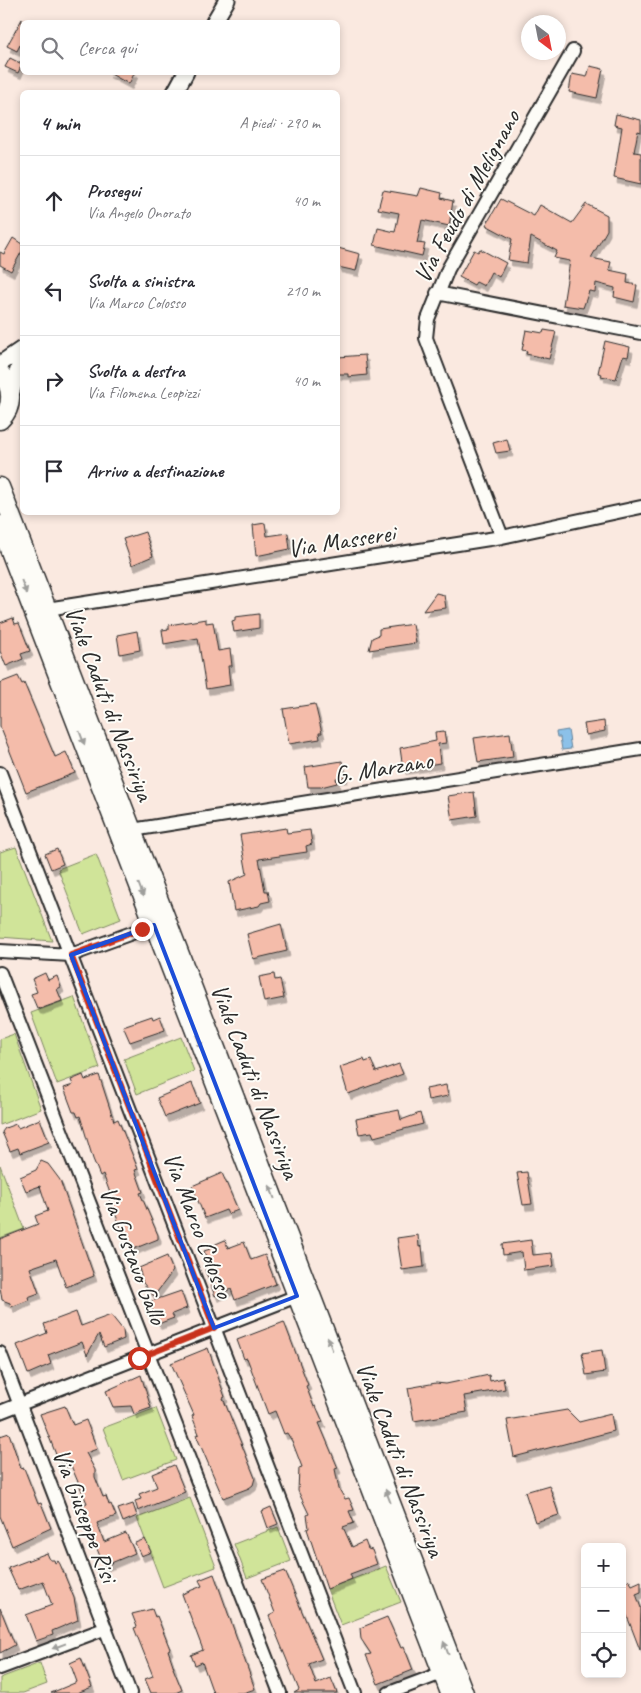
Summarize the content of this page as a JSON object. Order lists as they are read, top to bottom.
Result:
{
  "streets": {
    "main road": ["Viale Caduti di Nassiriya"],
    "street": [
      "Via Feudo di Melignano",
      "Via Masserei",
      "G. Marzano",
      "Via Marco Colosso",
      "Via Gustavo Gallo",
      "Via Giuseppe Risi"
    ]
  },
  "crossings": [
    ["Via Feudo di Melignano", "Via Masserei"],
    ["Via Masserei", "Viale Caduti di Nassiriya"],
    ["Viale Caduti di Nassiriya", "G. Marzano"]
  ],
  "north": "bottom right",
  "page": {
    "search": "Cerca qui",
    "heading": ["4 min", "A piedi · 290 m"],
    "list": [
      ["Prosegui", "Via Angelo Onorato", "40 m"],
      ["Svolta a sinistra", "Via Marco Colosso", "210 m"],
      ["Svolta a destra", "Via Filomena Leopizzi", "40 m"],
      "Arrivo a destinazione"
    ],
    "map_buttons": ["+", "−"]
  }
}
